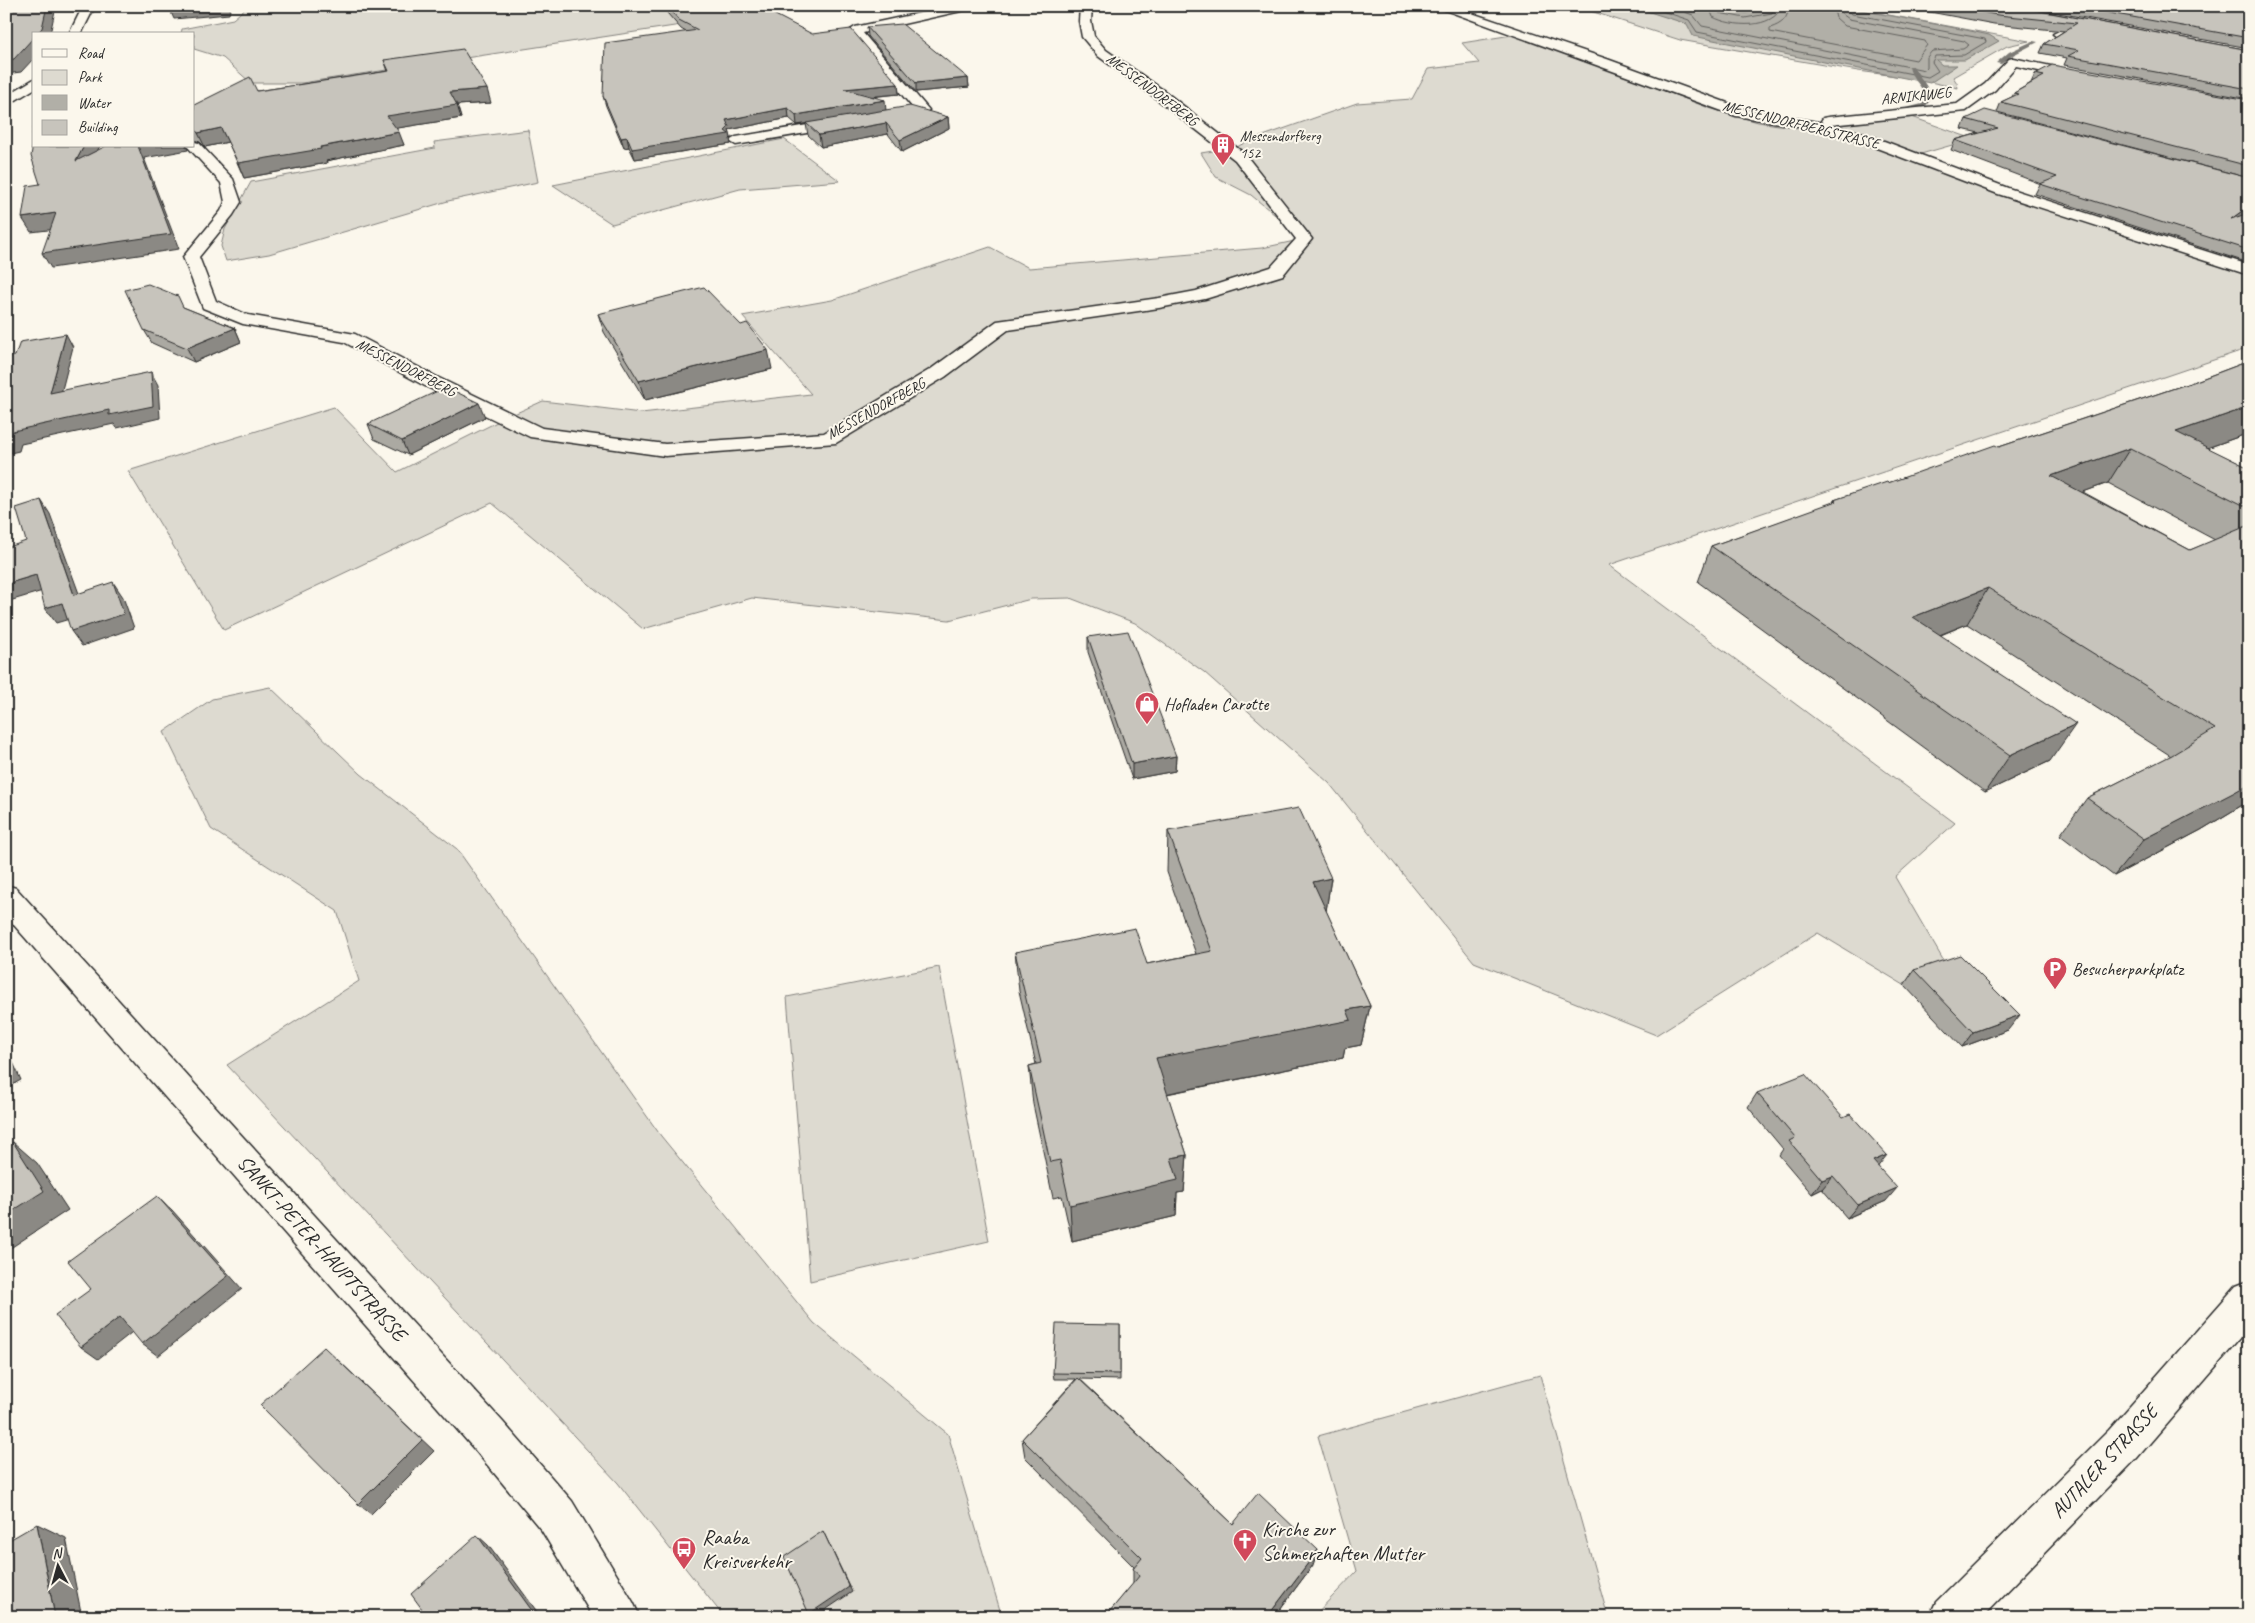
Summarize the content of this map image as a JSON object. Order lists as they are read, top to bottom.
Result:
{
  "streets": {
    "street": [
      "MESSENDORFBERG",
      "ARNIKAWEG",
      "MESSENDORFBERGSTRASSE",
      "SANKT-PETER-HAUPTSTRASSE",
      "AUTALER STRASSE"
    ]
  },
  "crossings": [
    ["ARNIKAWEG", "MESSENDORFBERGSTRASSE"]
  ],
  "places": {
    "building": ["Messendorfberg 152"],
    "shop": ["Hofladen Carotte"],
    "parking": ["Besucherparkplatz"],
    "church": ["Kirche zur Schmerzhaften Mutter"],
    "bus stop": ["Raaba Kreisverkehr"]
  },
  "legend": [
    "Road",
    "Park",
    "Water",
    "Building"
  ],
  "north": "top"
}
